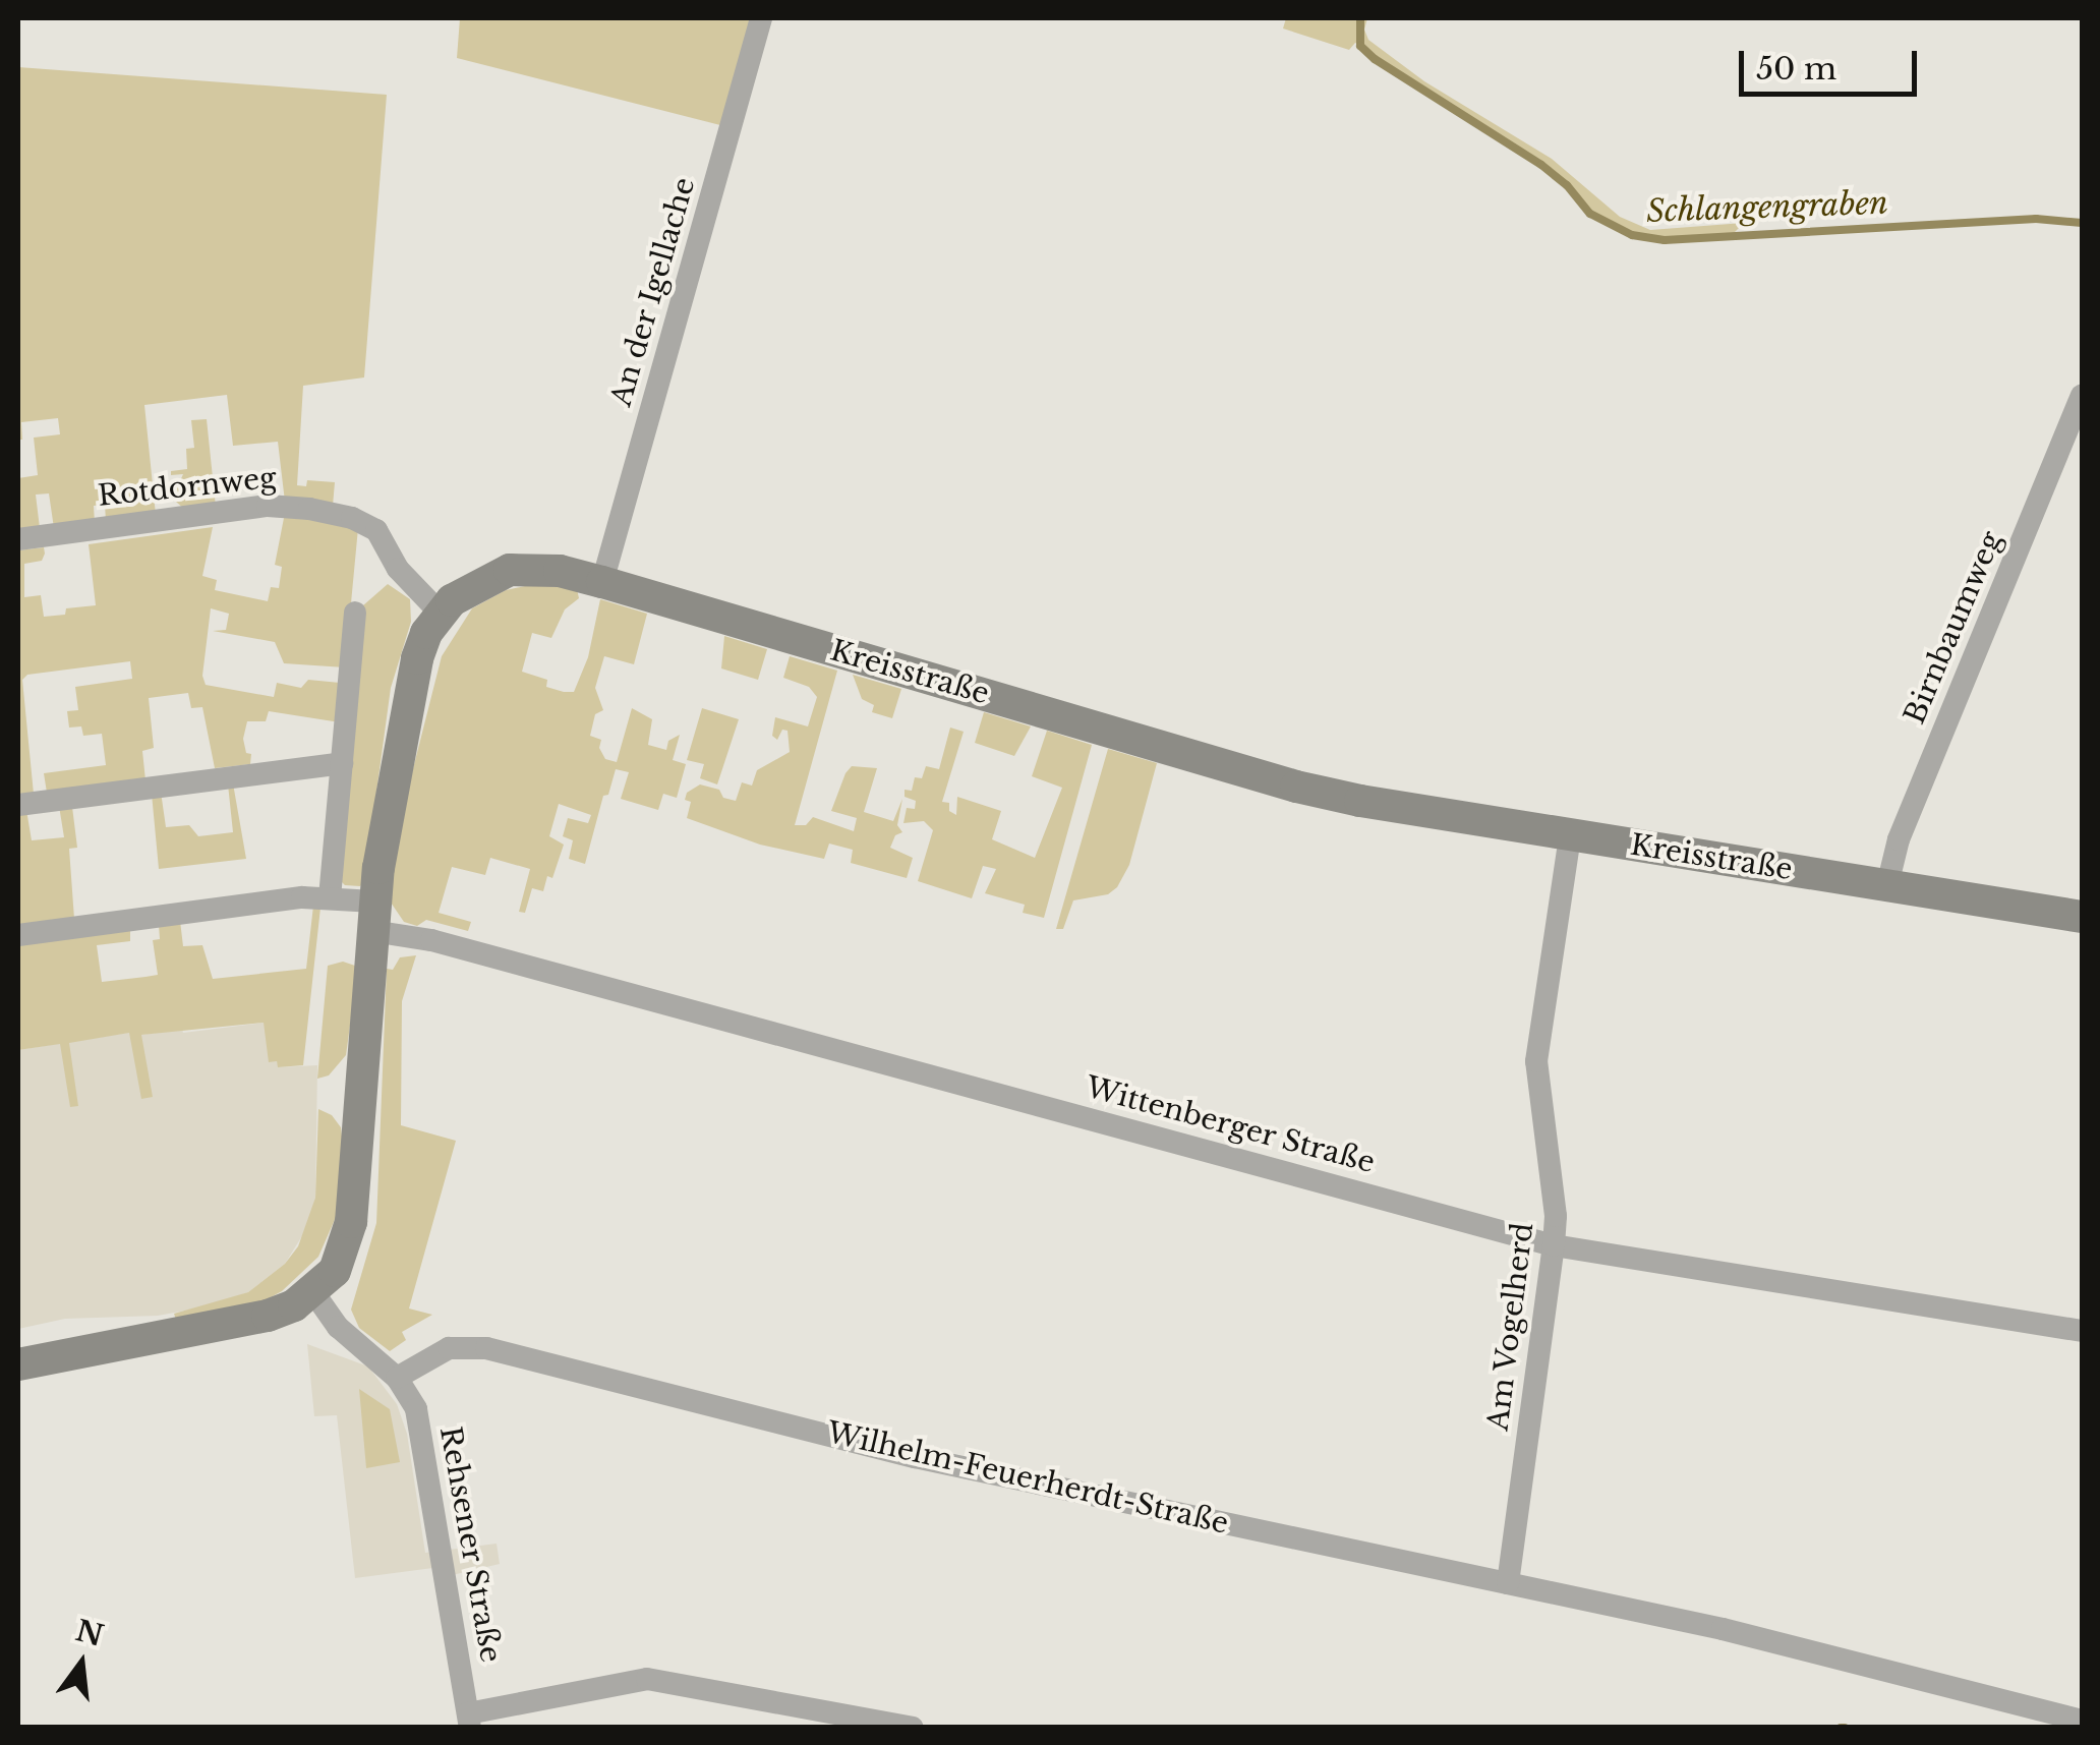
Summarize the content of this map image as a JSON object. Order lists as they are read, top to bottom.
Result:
{
  "streets": {
    "main road": ["Kreisstraße"],
    "street": [
      "An der Igellache",
      "Rotdornweg",
      "Birnbaumweg",
      "Wittenberger Straße",
      "Am Vogelherd",
      "Wilhelm-Feuerherdt-Straße",
      "Rehsener Straße"
    ]
  },
  "crossings": [
    ["An der Igellache", "Kreisstraße"],
    ["Rotdornweg", "Kreisstraße"],
    ["Birnbaumweg", "Kreisstraße"],
    ["Kreisstraße", "Wittenberger Straße"],
    ["Kreisstraße", "Am Vogelherd"],
    ["Wittenberger Straße", "Am Vogelherd"],
    ["Am Vogelherd", "Wilhelm-Feuerherdt-Straße"],
    ["Wilhelm-Feuerherdt-Straße", "Rehsener Straße"]
  ],
  "water": ["Schlangengraben"],
  "scale_bar": "50 m",
  "north": "top"
}
